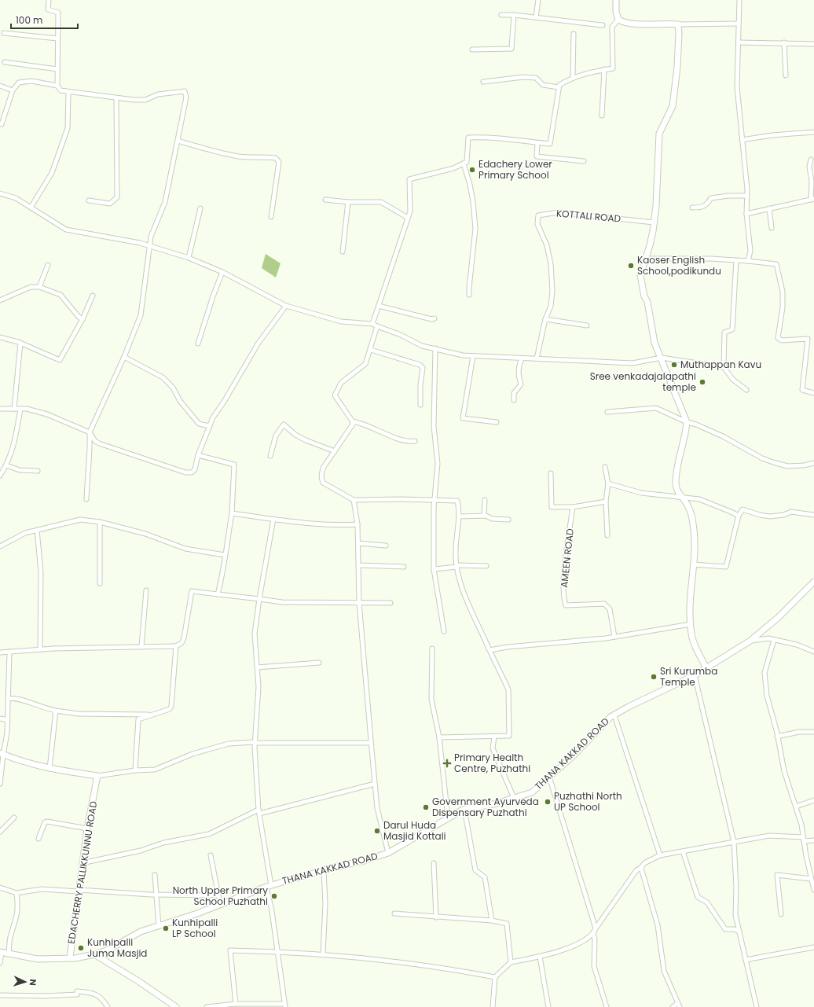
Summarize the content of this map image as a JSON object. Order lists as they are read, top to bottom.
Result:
{
  "streets": {
    "main road": ["THANA KAKKAD ROAD", "EDACHERRY PALLIKKUNNU ROAD"],
    "street": ["KOTTALI ROAD", "AMEEN ROAD"]
  },
  "crossings": [
    ["THANA KAKKAD ROAD", "EDACHERRY PALLIKKUNNU ROAD"]
  ],
  "places": {
    "other": [
      "Edachery Lower Primary School",
      "Kaoser English School,podikundu",
      "Muthappan Kavu",
      "Sree venkadajalapathi temple",
      "Sri Kurumba Temple",
      "Puzhathi North UP School",
      "Government Ayurveda Dispensary Puzhathi",
      "Darul Huda Masjid Kottali",
      "North Upper Primary School Puzhathi",
      "Kunhipalli LP School",
      "Kunhipalli Juma Masjid"
    ],
    "health": ["Primary Health Centre, Puzhathi"]
  },
  "scale_bar": "100 m",
  "north": "right"
}
